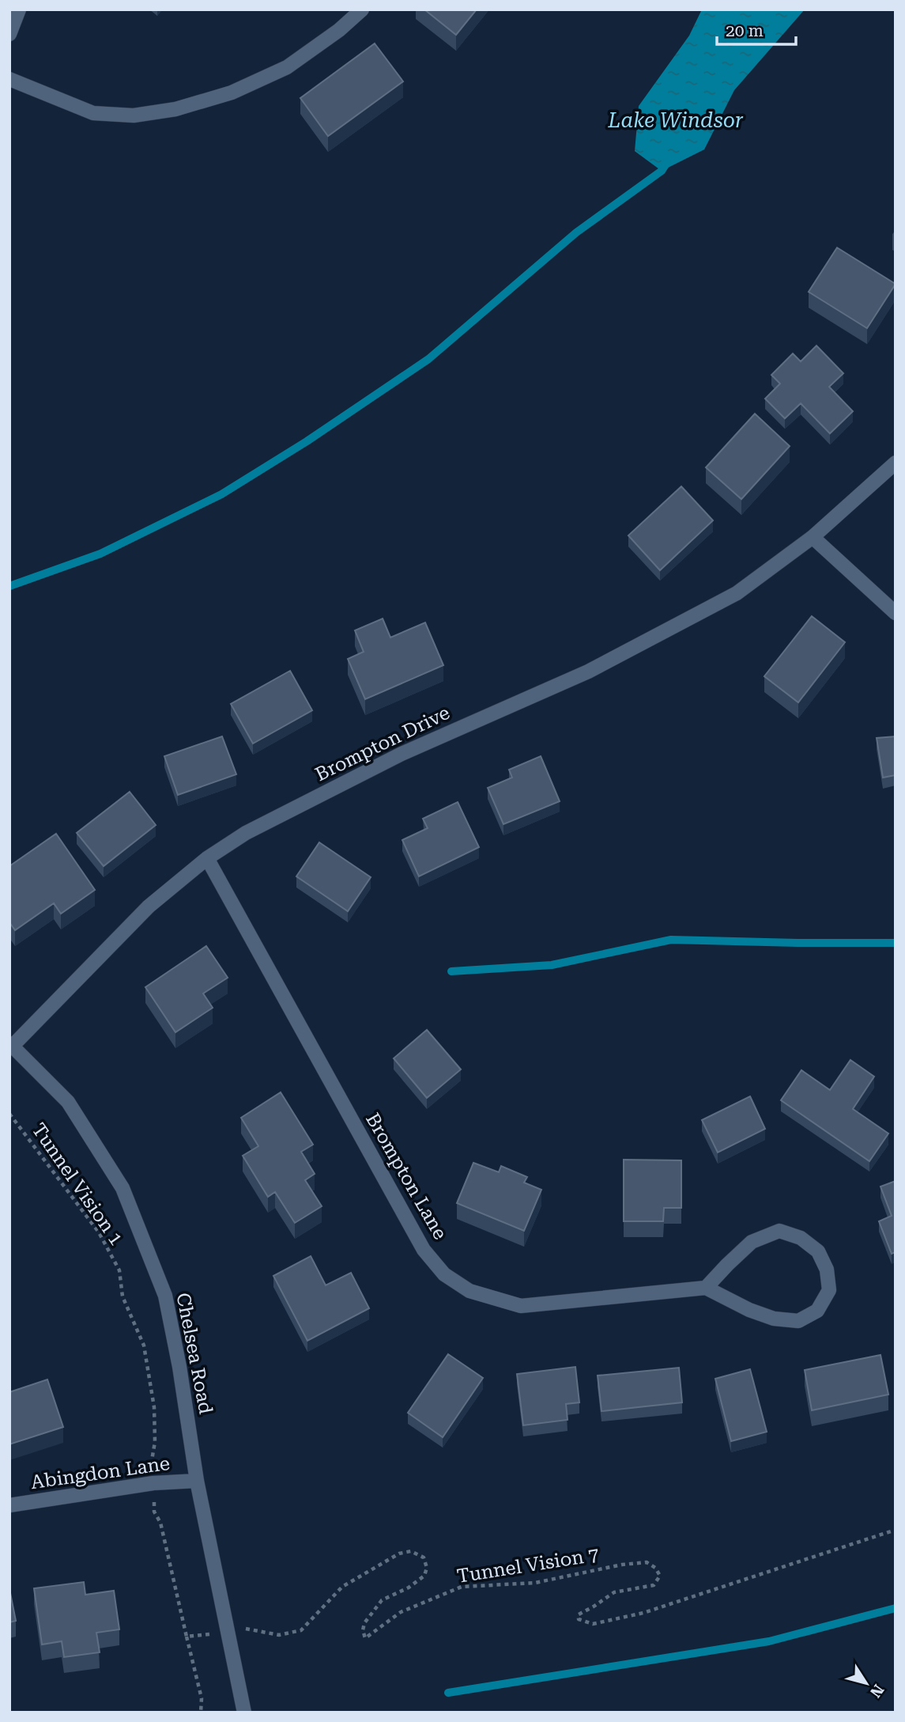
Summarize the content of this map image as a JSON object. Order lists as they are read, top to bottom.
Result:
{
  "streets": {
    "street": [
      "Brompton Drive",
      "Brompton Lane",
      "Chelsea Road",
      "Abingdon Lane"
    ],
    "path": ["Tunnel Vision 1", "Tunnel Vision 7"]
  },
  "crossings": [
    ["Brompton Drive", "Brompton Lane"],
    ["Brompton Drive", "Chelsea Road"],
    ["Chelsea Road", "Abingdon Lane"]
  ],
  "water": ["Lake Windsor"],
  "scale_bar": "20 m",
  "north": "bottom right"
}
